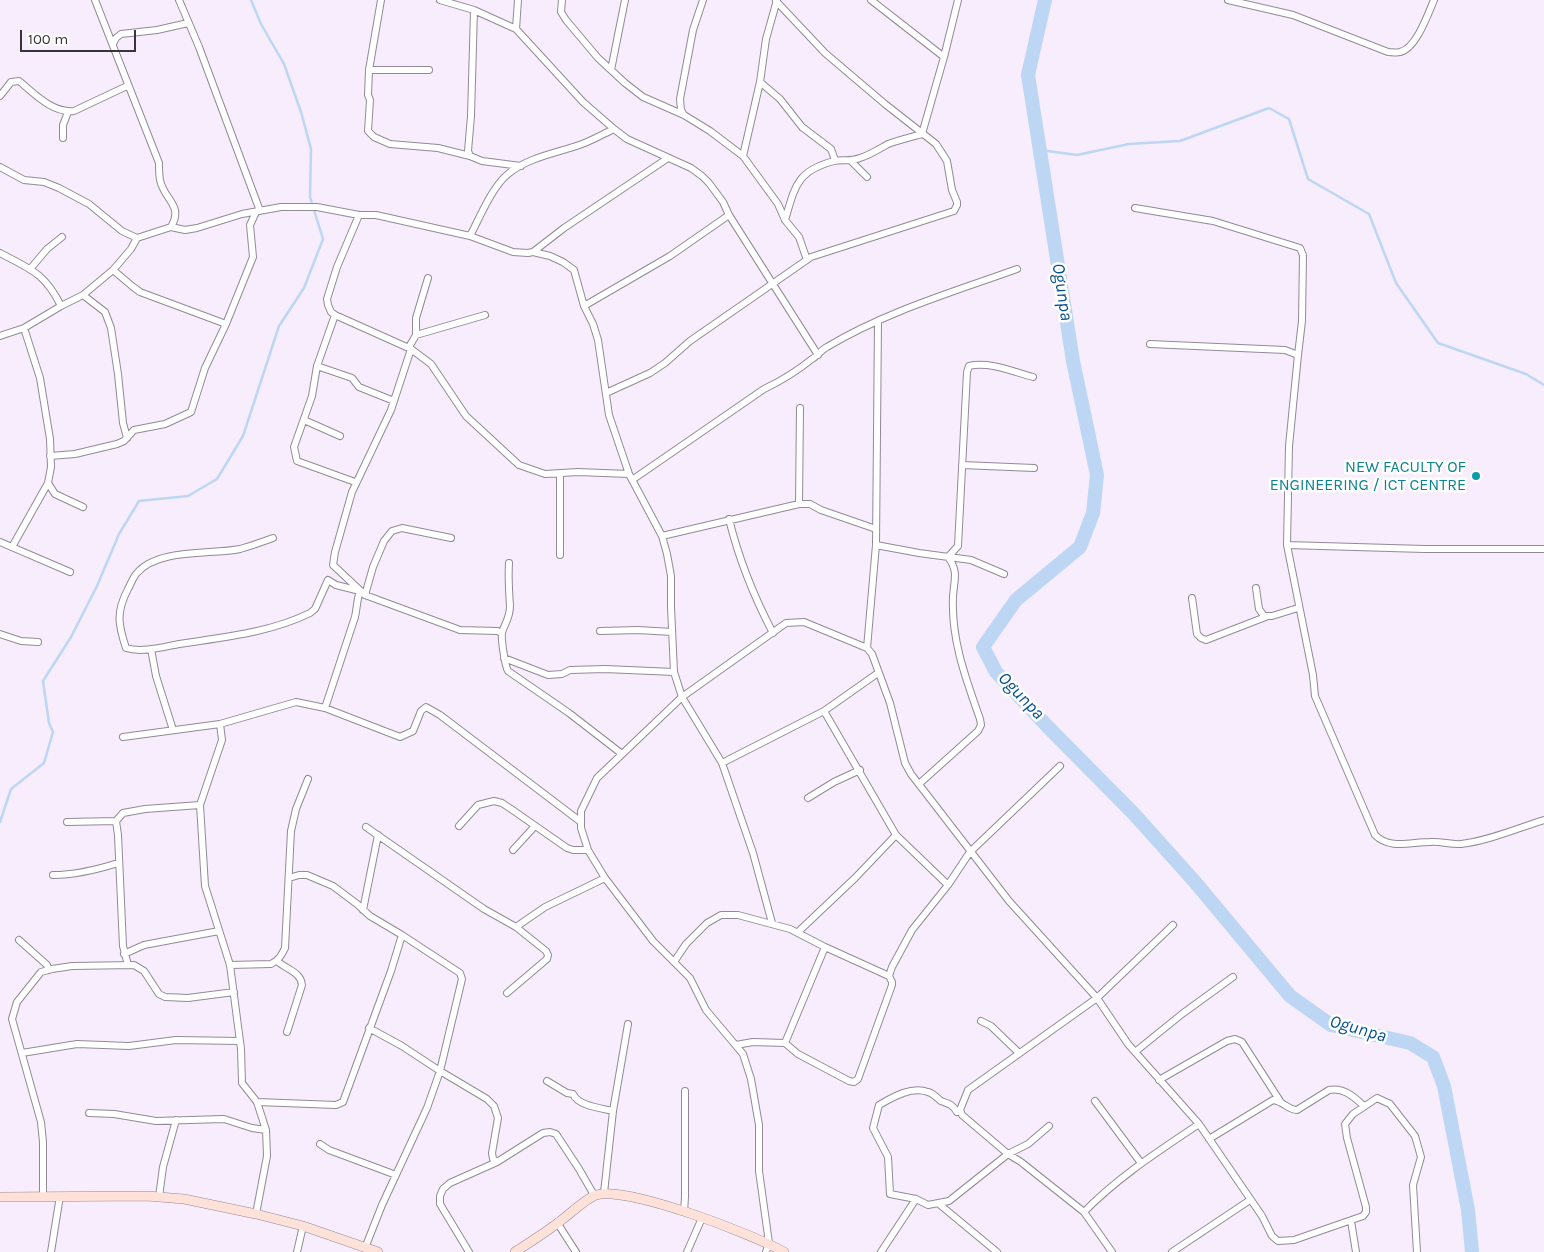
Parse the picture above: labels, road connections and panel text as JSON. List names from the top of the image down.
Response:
{
  "water": ["Ogunpa"],
  "places": ["NEW FACULTY OF ENGINEERING / ICT CENTRE"],
  "scale_bar": "100 m"
}
